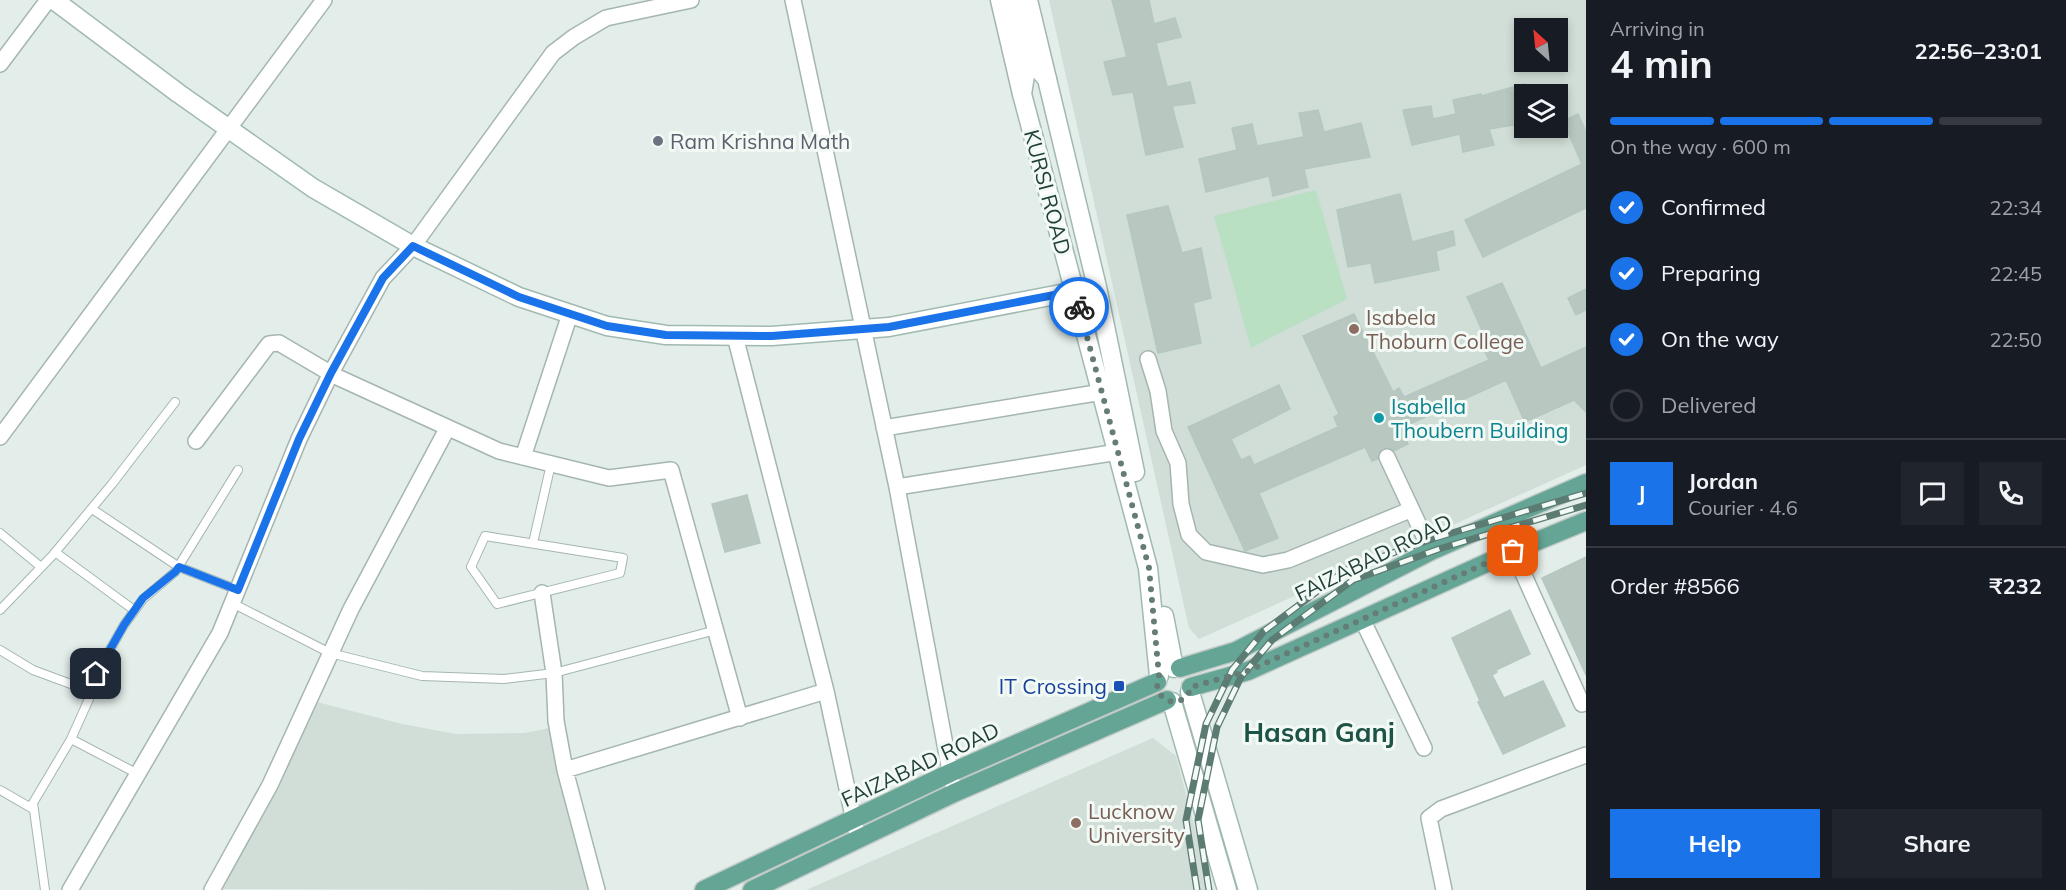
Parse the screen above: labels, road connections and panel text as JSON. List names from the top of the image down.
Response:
{
  "streets": {
    "main road": ["KURSI ROAD", "FAIZABAD ROAD"]
  },
  "crossings": [
    ["KURSI ROAD", "FAIZABAD ROAD"]
  ],
  "districts": ["Hasan Ganj"],
  "places": {
    "other": [
      "Ram Krishna Math",
      "Isabela Thoburn College",
      "Isabella Thoubern Building",
      "Lucknow University"
    ],
    "transit": ["IT Crossing"]
  },
  "north": "top left",
  "page": {
    "heading": ["4 min", "Arriving in", "22:56–23:01"],
    "panel": [
      "Jordan",
      "Courier · 4.6",
      "Order #8566",
      "₹232"
    ],
    "bar": "On the way · 600 m",
    "list": [
      ["Confirmed", "22:34"],
      ["Preparing", "22:45"],
      ["On the way", "22:50"],
      "Delivered"
    ],
    "round": "J",
    "buttons": ["Help", "Share"]
  }
}
